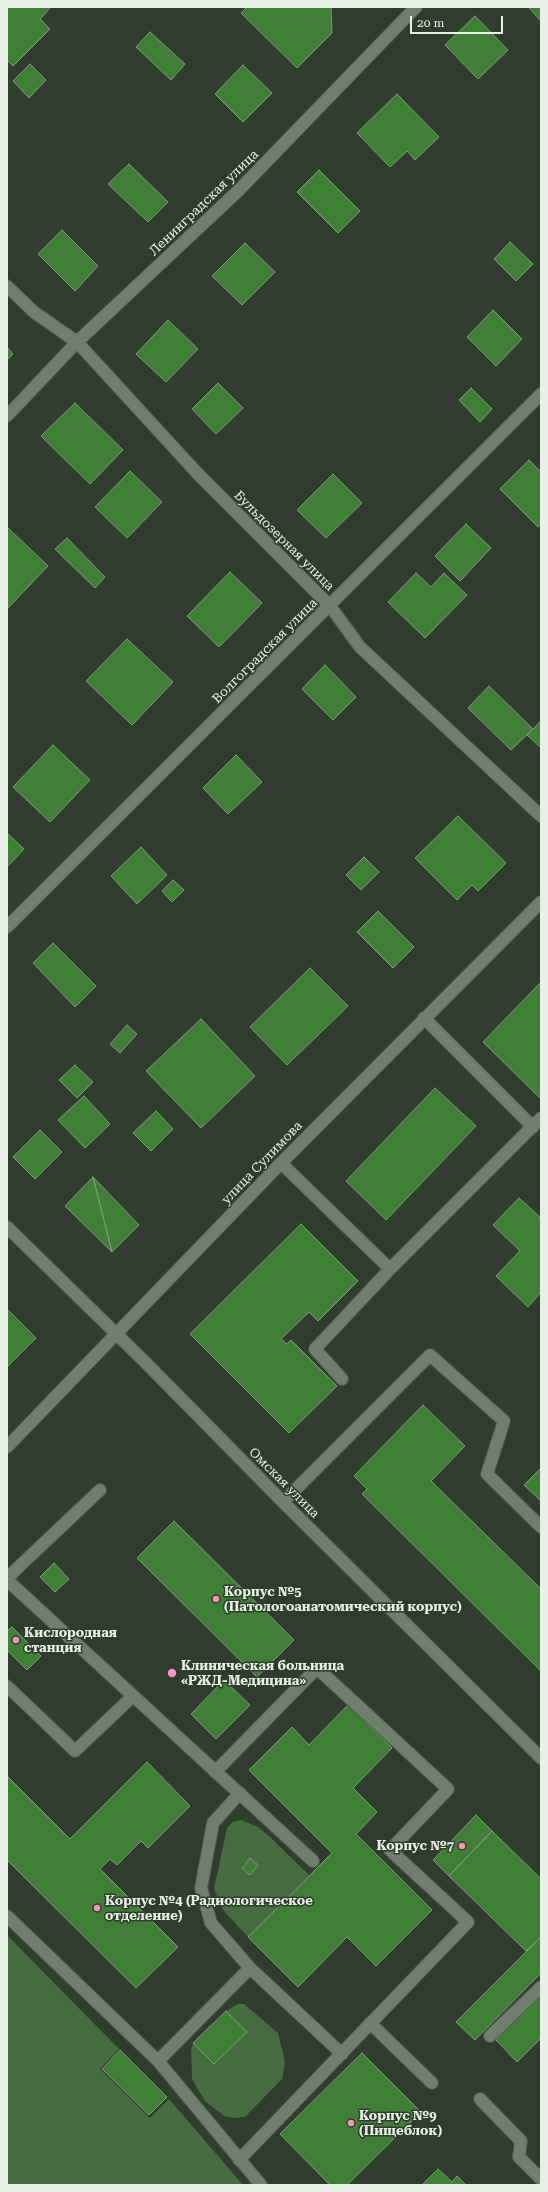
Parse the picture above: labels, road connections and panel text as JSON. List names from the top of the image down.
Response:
{
  "streets": {
    "street": [
      "Ленинградская улица",
      "Бульдозерная улица",
      "Волгоградская улица",
      "улица Сулимова",
      "Омская улица"
    ]
  },
  "crossings": [
    ["Ленинградская улица", "Бульдозерная улица"],
    ["Бульдозерная улица", "Волгоградская улица"],
    ["улица Сулимова", "Омская улица"]
  ],
  "places": [
    "Корпус №5 (Патологоанатомический корпус)",
    "Кислородная станция",
    "Клиническая больница «РЖД-Медицина»",
    "Корпус №7",
    "Корпус №4 (Радиологическое отделение)",
    "Корпус №9 (Пищеблок)"
  ],
  "scale_bar": "20 m"
}
